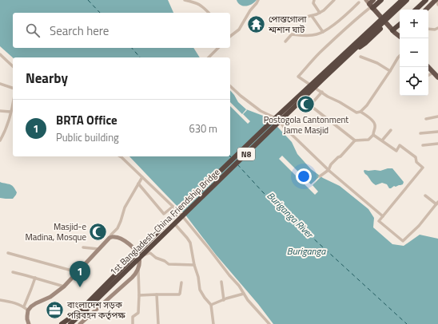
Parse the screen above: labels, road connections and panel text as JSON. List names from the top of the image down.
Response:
{
  "streets": {
    "highway": ["N8", "1st Bangladesh-China Friendship Bridge"]
  },
  "crossings": [
    ["N8", "1st Bangladesh-China Friendship Bridge"]
  ],
  "water": ["Buriganga River", "Buriganga"],
  "places": {
    "temple": ["পোস্তগোলা শ্মশান ঘাট"],
    "mosque": ["Postogola Cantonment Jame Masjid", "Masjid-e Madina, Mosque"],
    "office": ["বাংলাদেশ সড়ক পরিবহন কর্তৃপক্ষ"]
  },
  "page": {
    "map_buttons": ["+", "−"],
    "search": "Search here",
    "heading": "Nearby",
    "list": [
      {
        "mark": "1",
        "name": "BRTA Office",
        "note": "Public building",
        "value": "630 m"
      }
    ],
    "pins": "1"
  }
}
